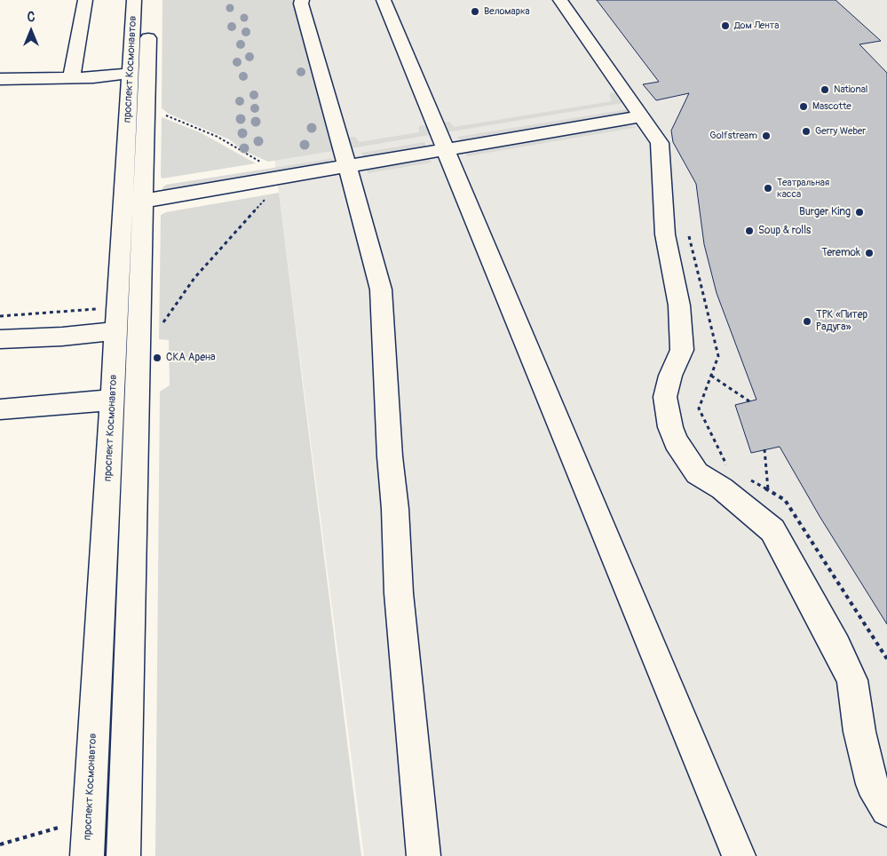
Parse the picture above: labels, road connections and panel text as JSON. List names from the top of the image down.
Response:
{
  "streets": {
    "street": ["проспект Космонавтов"]
  },
  "places": [
    "Веломарка",
    "Дом Лента",
    "National",
    "Mascotte",
    "Gerry Weber",
    "Golfstream",
    "Театральная касса",
    "Burger King",
    "Soup & rolls",
    "Teremok",
    "ТРК «Питер Радуга»",
    "СКА Арена"
  ],
  "north": "top"
}
